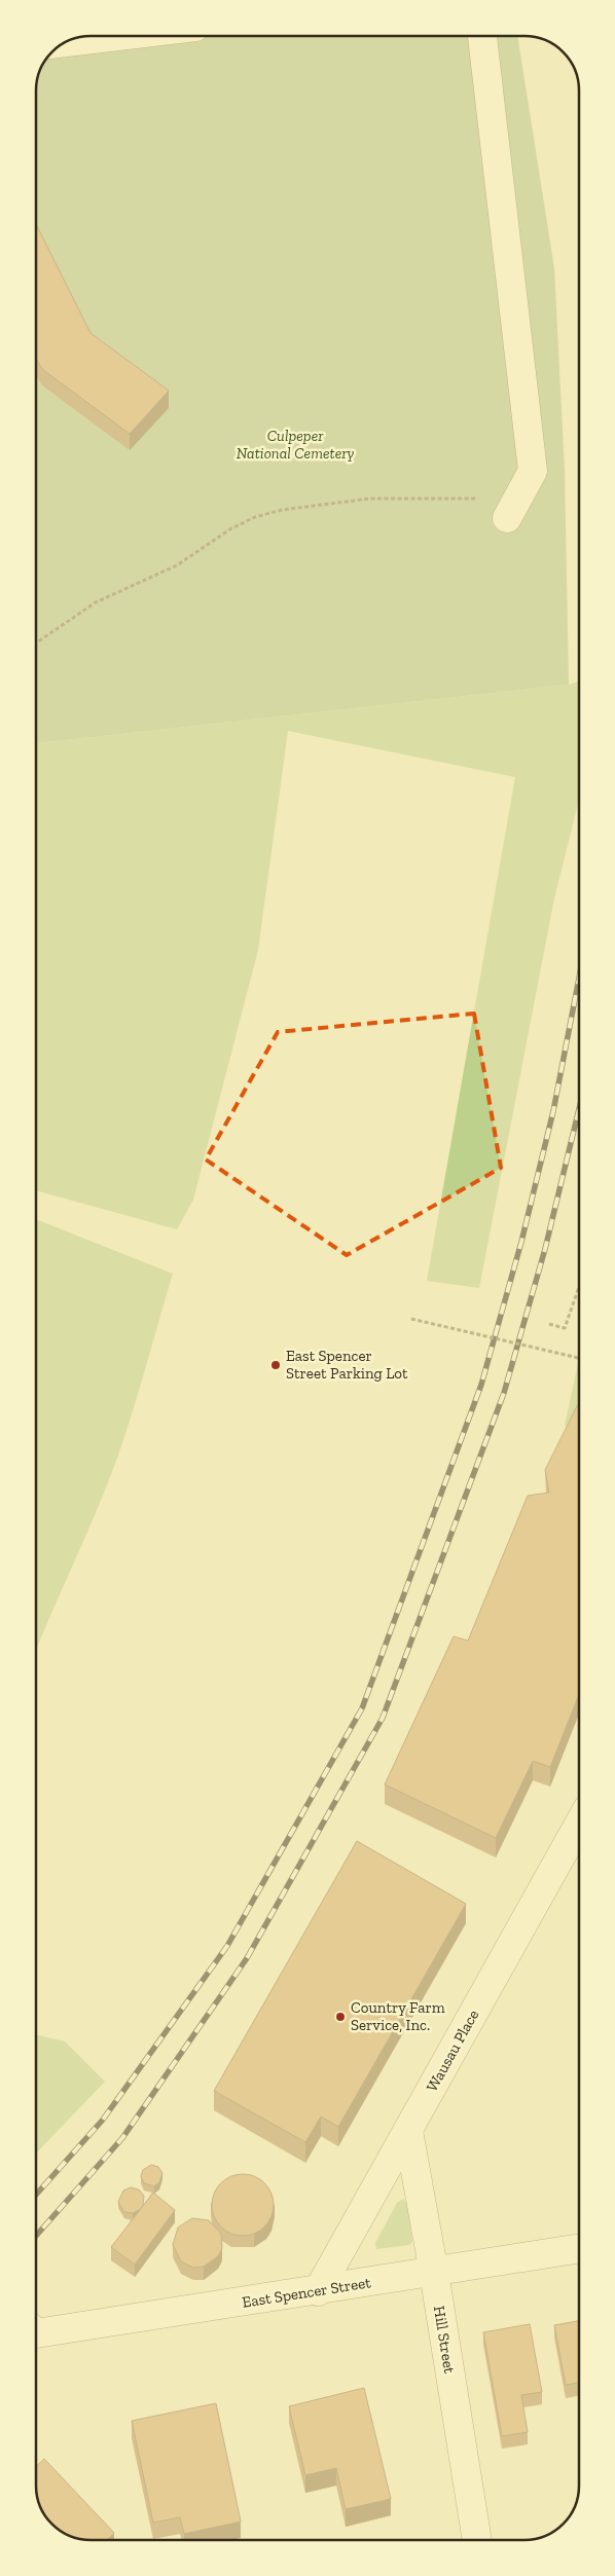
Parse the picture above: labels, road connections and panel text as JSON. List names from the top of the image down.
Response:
{
  "streets": {
    "street": ["Wausau Place", "East Spencer Street", "Hill Street"]
  },
  "crossings": [
    ["Wausau Place", "East Spencer Street"],
    ["Wausau Place", "Hill Street"],
    ["East Spencer Street", "Hill Street"]
  ],
  "parks": ["Culpeper National Cemetery"],
  "places": ["East Spencer Street Parking Lot", "Country Farm Service, Inc."]
}
